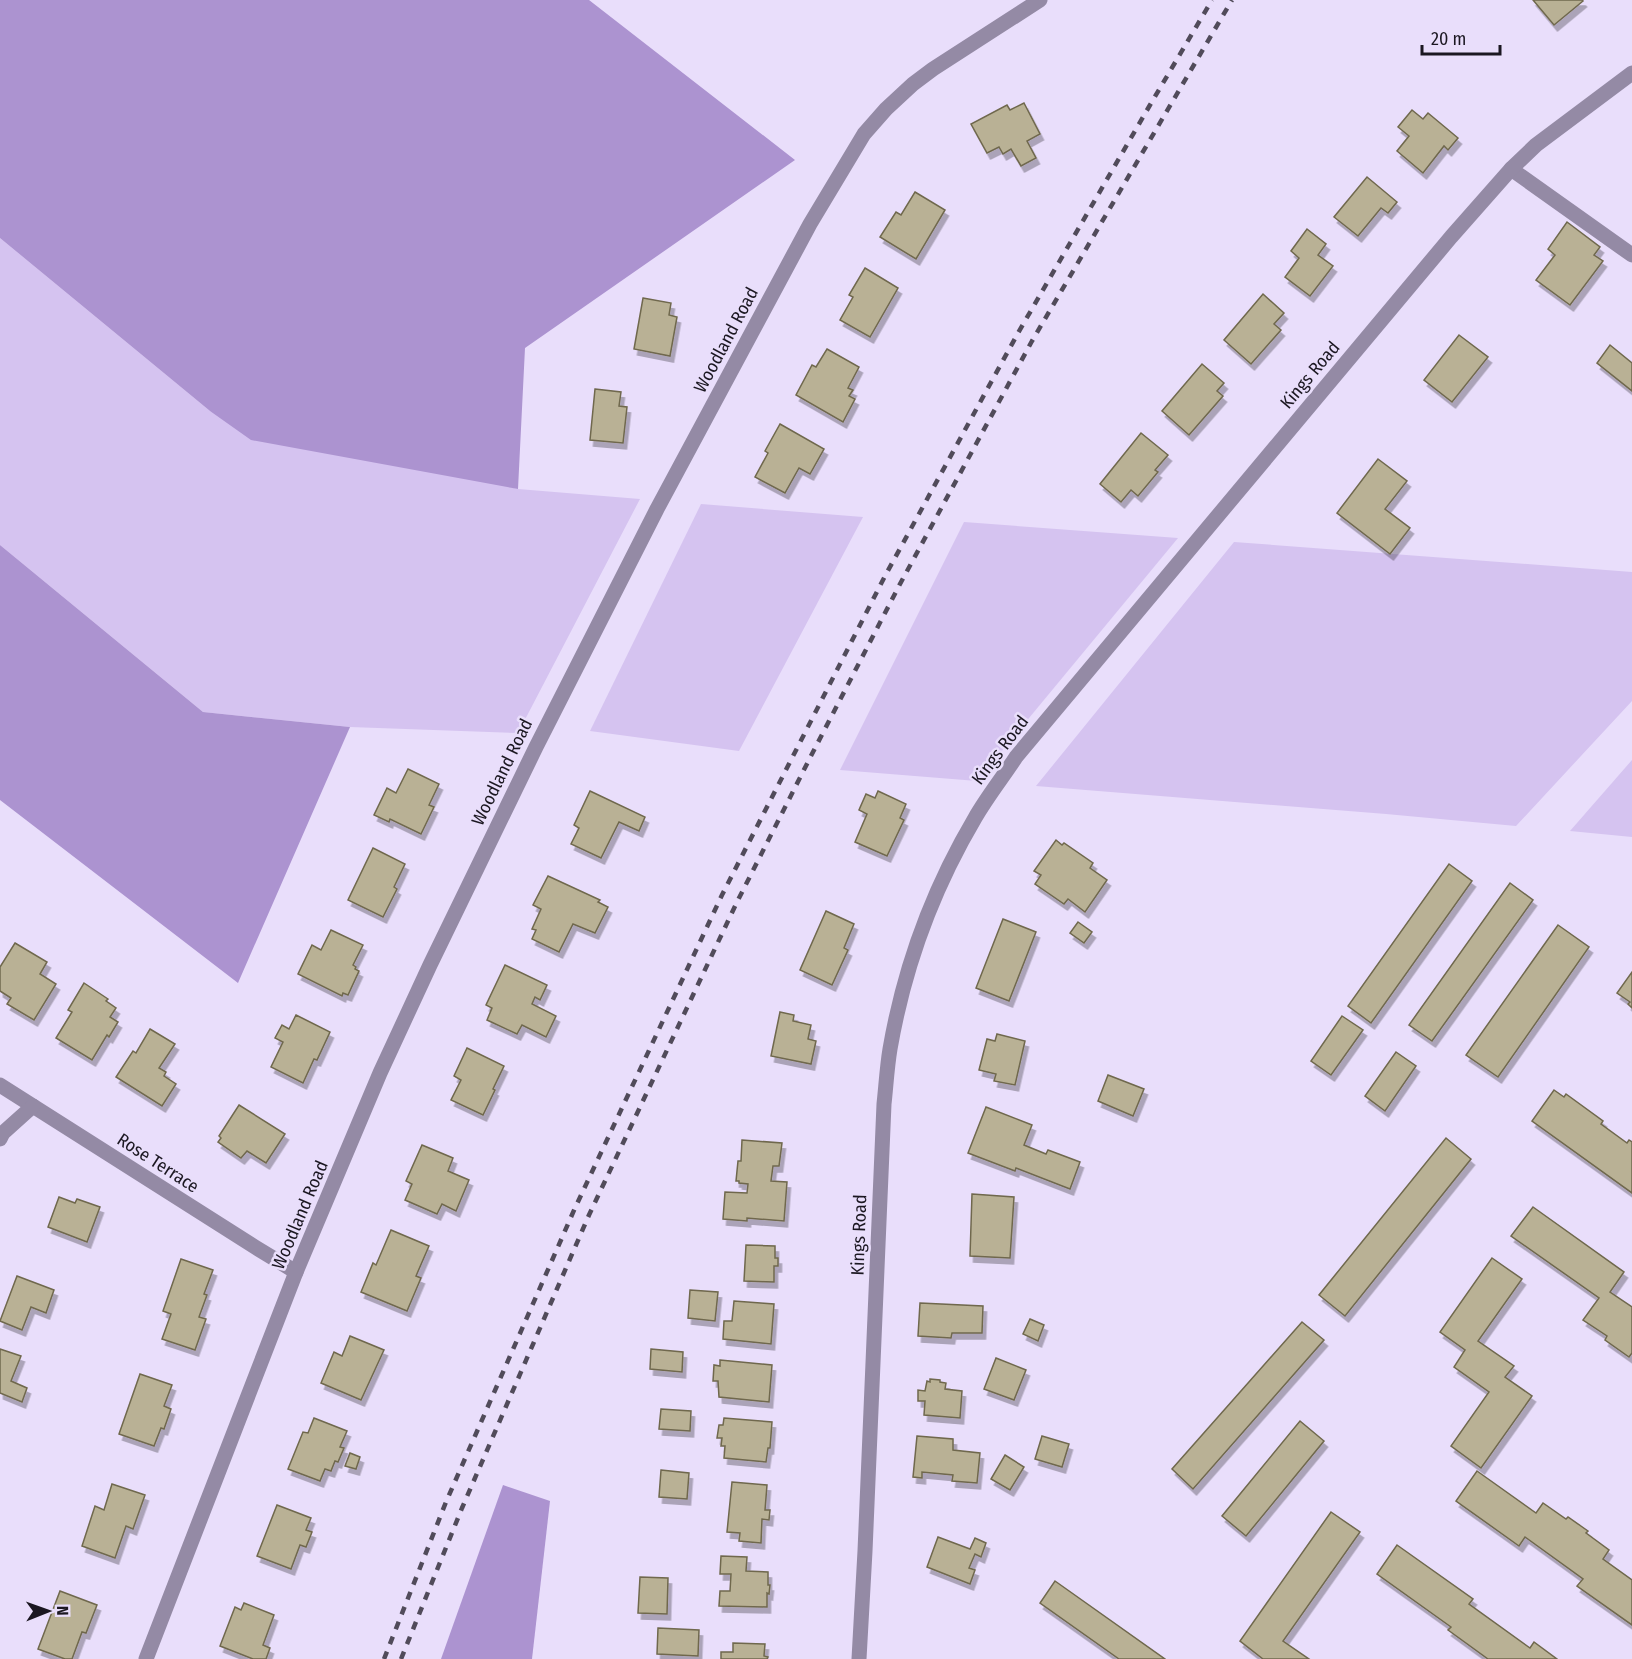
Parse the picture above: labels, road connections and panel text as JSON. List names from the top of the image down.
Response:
{
  "streets": {
    "street": ["Woodland Road", "Kings Road", "Rose Terrace"]
  },
  "crossings": [
    ["Woodland Road", "Rose Terrace"]
  ],
  "scale_bar": "20 m",
  "north": "right"
}
